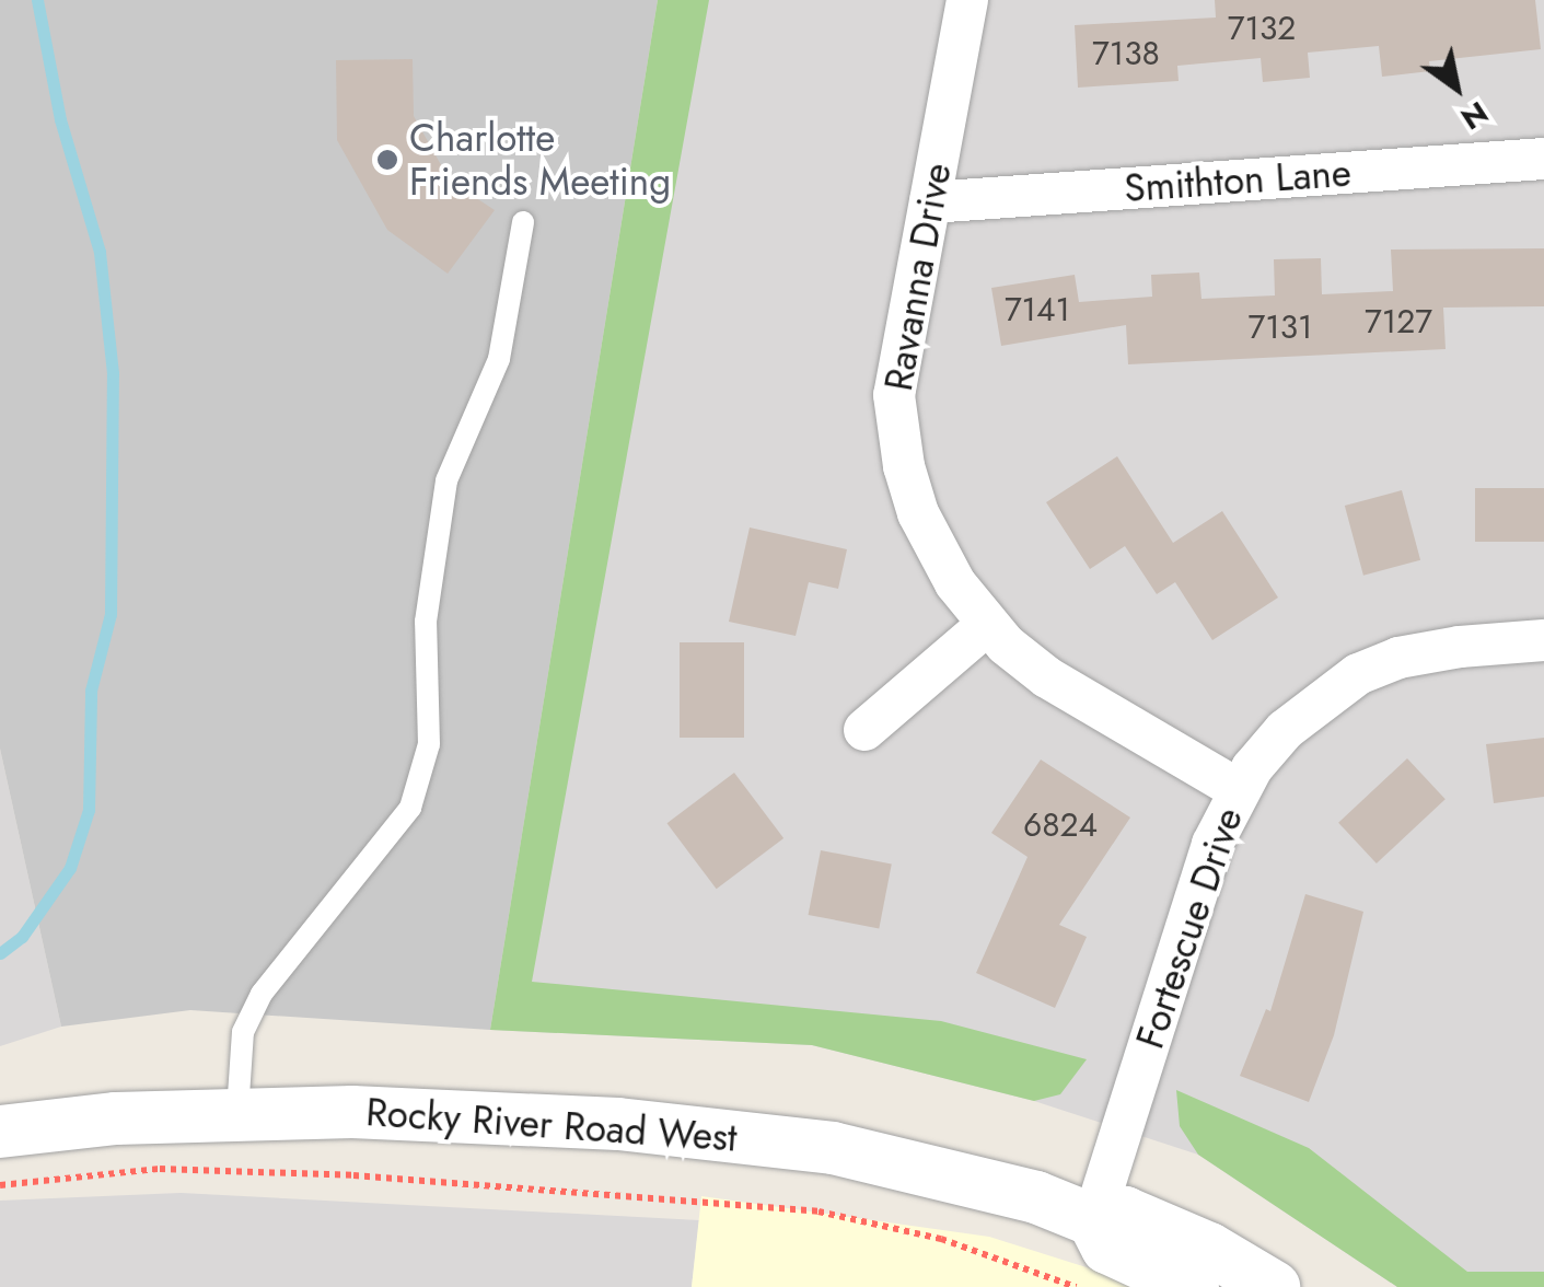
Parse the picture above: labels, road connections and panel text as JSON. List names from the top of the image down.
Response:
{
  "streets": {
    "street": [
      "Smithton Lane",
      "Ravanna Drive",
      "Fortescue Drive",
      "Rocky River Road West"
    ]
  },
  "crossings": [
    ["Smithton Lane", "Ravanna Drive"],
    ["Ravanna Drive", "Fortescue Drive"],
    ["Fortescue Drive", "Rocky River Road West"]
  ],
  "places": ["Charlotte Friends Meeting"],
  "house_numbers": [
    "7132",
    "7138",
    "7141",
    "7127",
    "7131",
    "6824"
  ],
  "north": "bottom right"
}
